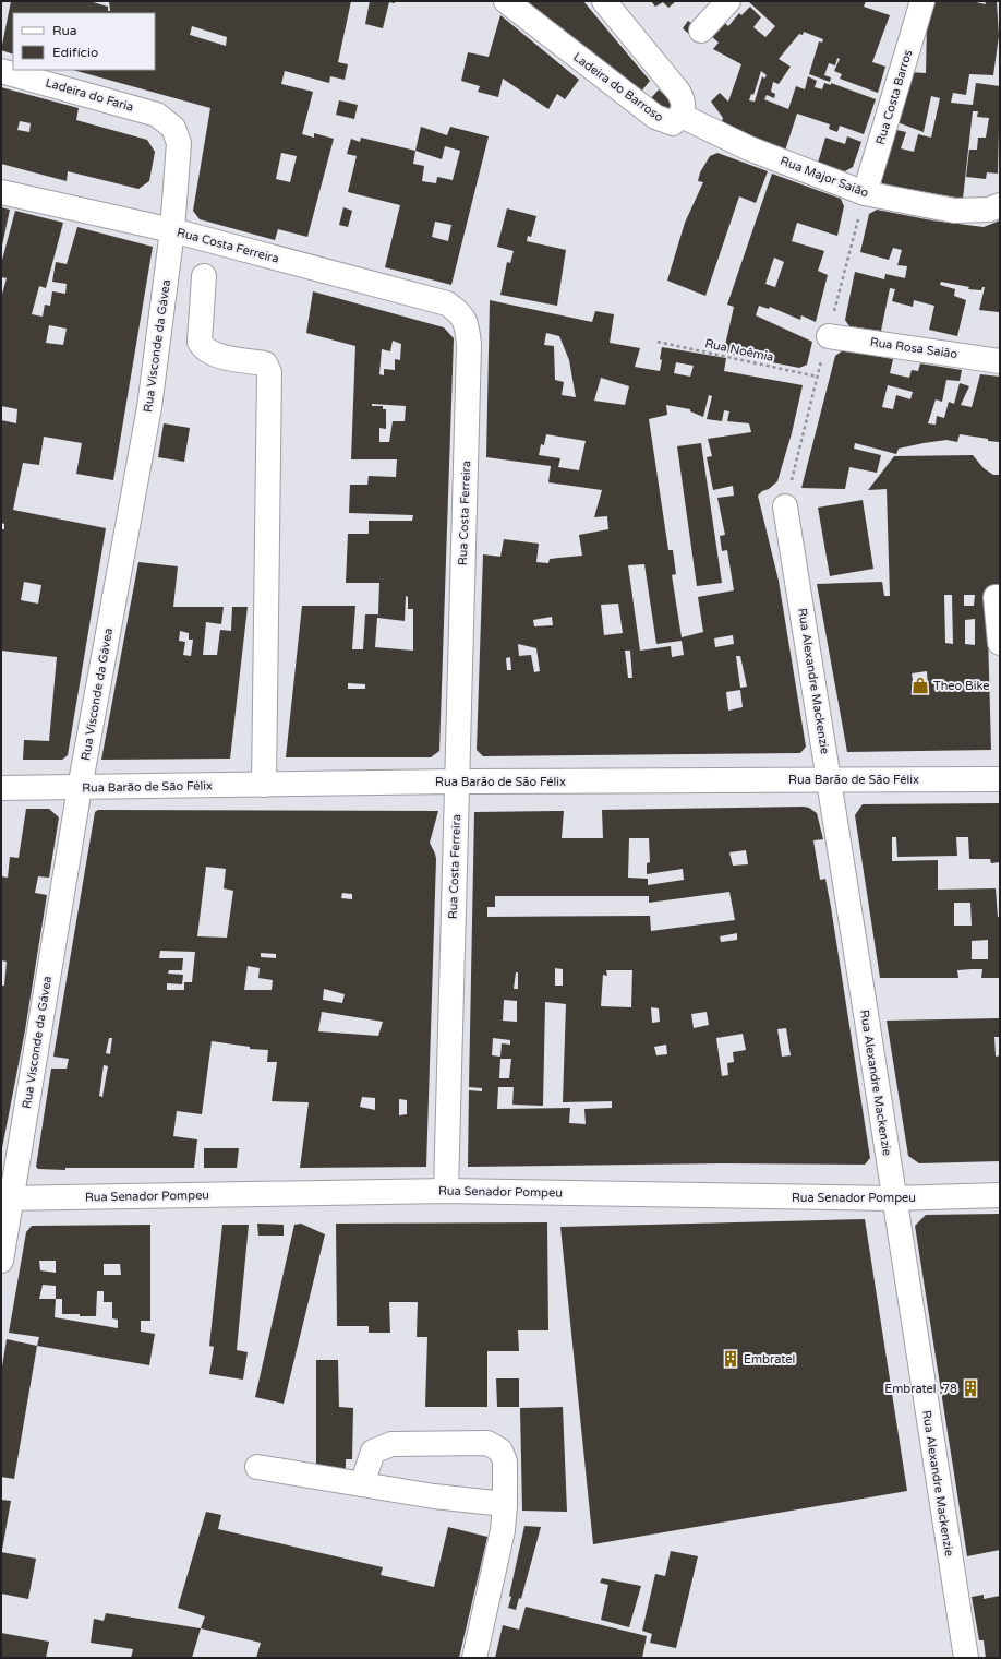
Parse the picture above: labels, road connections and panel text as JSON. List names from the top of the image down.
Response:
{
  "streets": {
    "street": [
      "Ladeira do Barroso",
      "Ladeira do Faria",
      "Rua Costa Barros",
      "Rua Major Saião",
      "Rua Costa Ferreira",
      "Rua Visconde da Gávea",
      "Rua Rosa Saião",
      "Rua Alexandre Mackenzie",
      "Rua Barão de São Félix",
      "Rua Senador Pompeu"
    ],
    "path": ["Rua Noêmia"]
  },
  "crossings": [
    ["Ladeira do Barroso", "Rua Major Saião"],
    ["Ladeira do Faria", "Rua Visconde da Gávea"],
    ["Rua Costa Barros", "Rua Major Saião"],
    ["Rua Costa Ferreira", "Rua Visconde da Gávea"],
    ["Rua Costa Ferreira", "Rua Barão de São Félix"],
    ["Rua Costa Ferreira", "Rua Senador Pompeu"],
    ["Rua Visconde da Gávea", "Rua Barão de São Félix"],
    ["Rua Visconde da Gávea", "Rua Senador Pompeu"],
    ["Rua Alexandre Mackenzie", "Rua Barão de São Félix"],
    ["Rua Alexandre Mackenzie", "Rua Senador Pompeu"]
  ],
  "places": {
    "shop": ["Theo Bike"],
    "building": ["Embratel", "Embratel ,78"]
  },
  "legend": ["Rua", "Edifício"]
}
